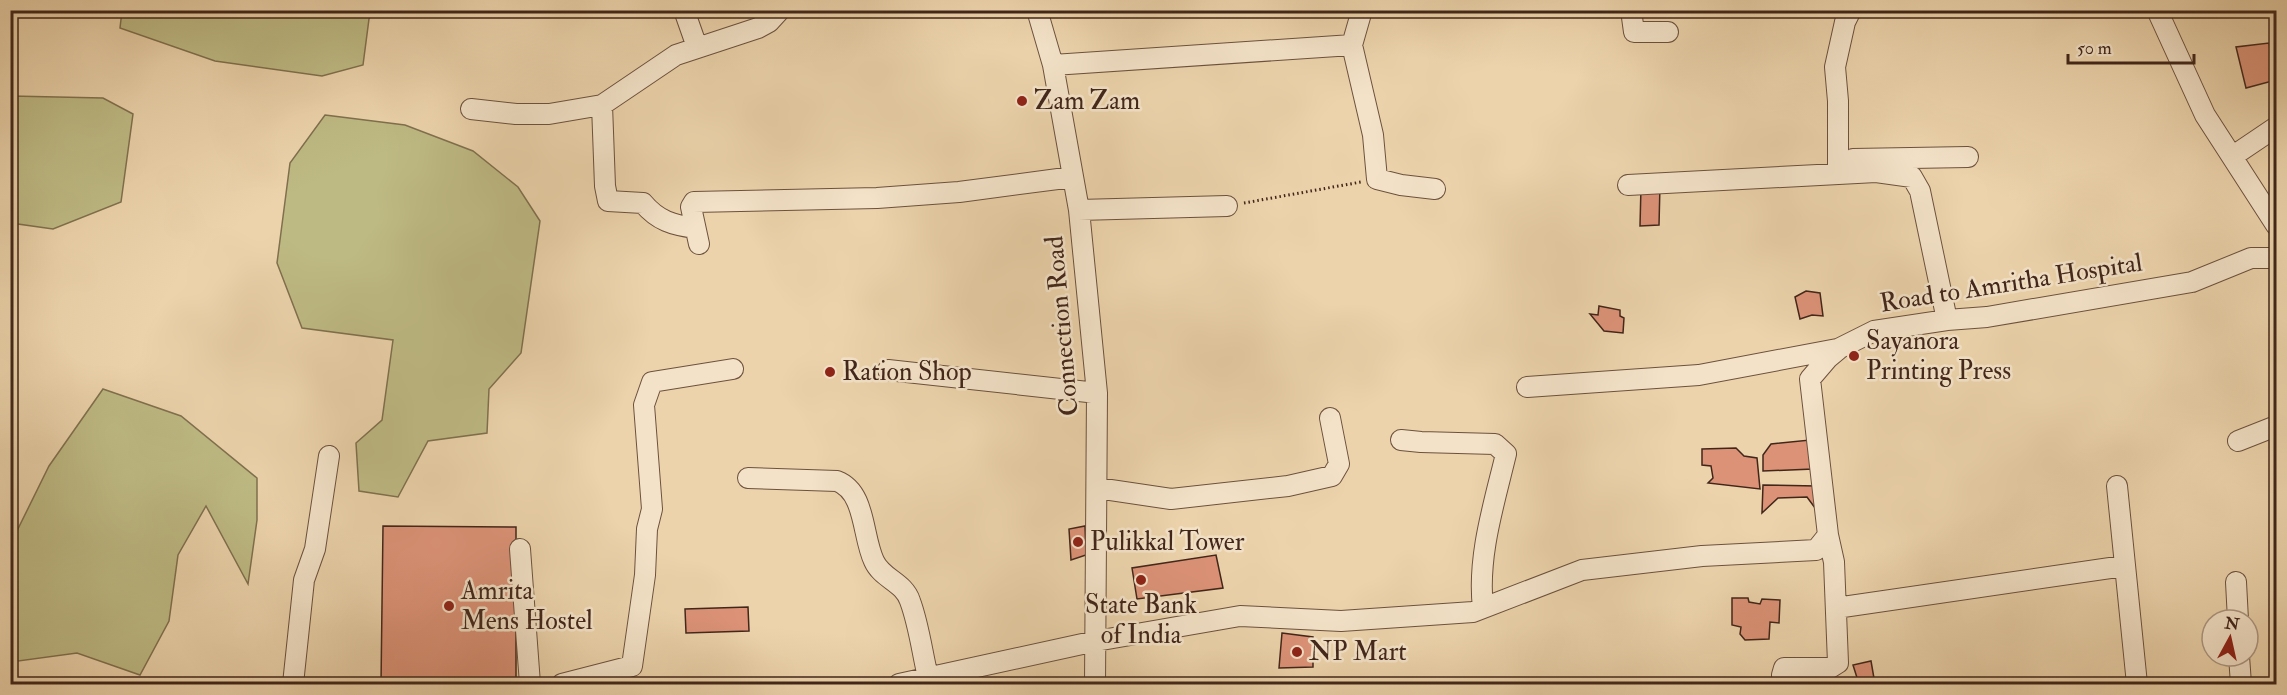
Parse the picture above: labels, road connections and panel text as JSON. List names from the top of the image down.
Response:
{
  "streets": {
    "street": ["Road to Amritha Hospital", "Connection Road"]
  },
  "places": [
    "Zam Zam",
    "Sayanora Printing Press",
    "Ration Shop",
    "Pulikkal Tower",
    "State Bank of India",
    "Amrita Mens Hostel",
    "NP Mart"
  ],
  "scale_bar": "50 m",
  "north": "top"
}
